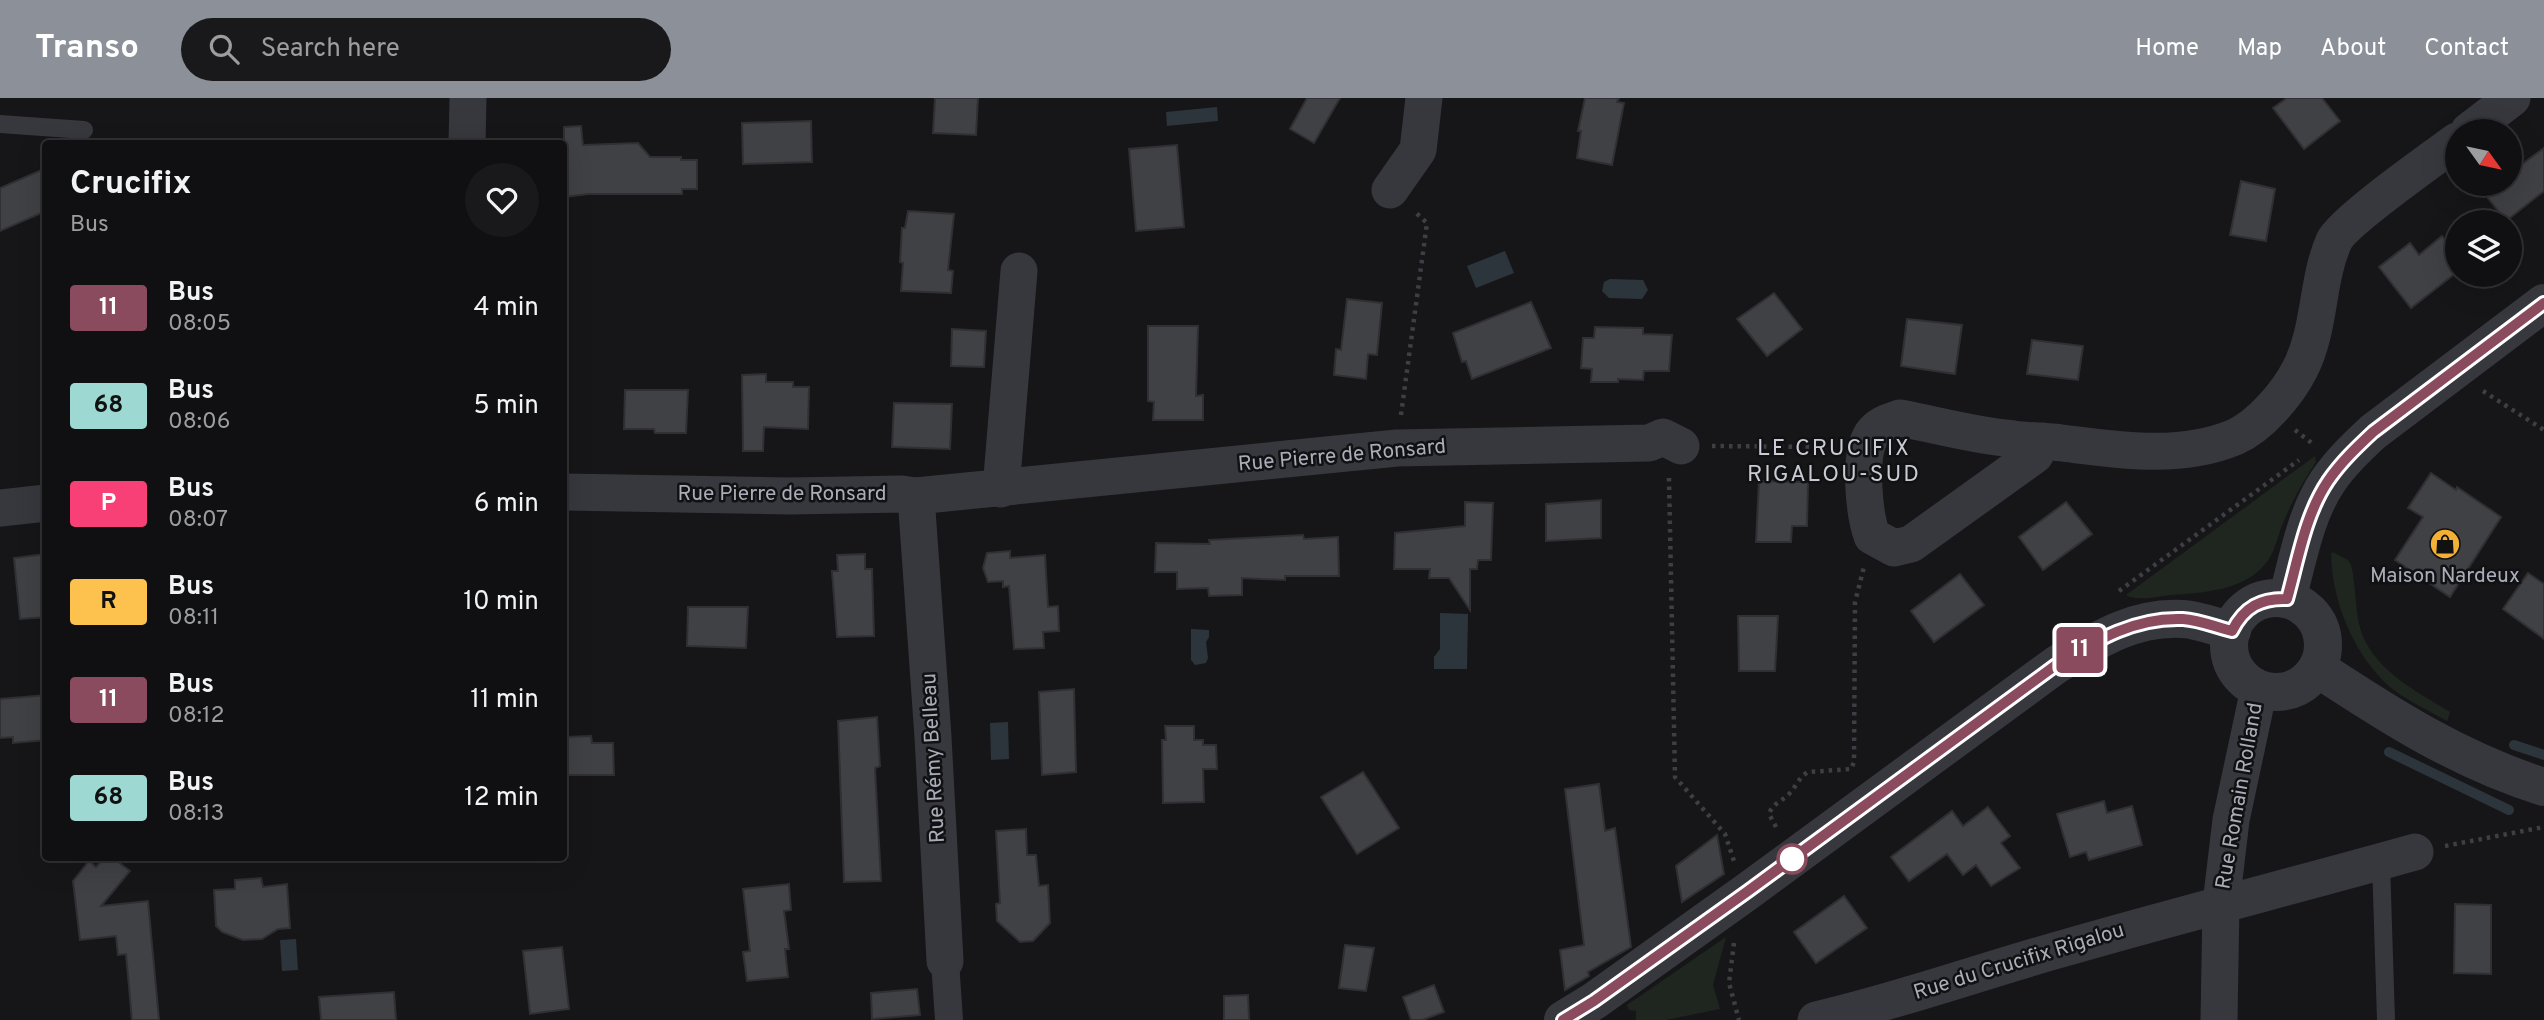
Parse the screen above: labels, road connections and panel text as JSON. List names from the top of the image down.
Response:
{
  "streets": {
    "street": [
      "Rue Pierre de Ronsard",
      "Rue Rémy Belleau",
      "Rue Romain Rolland",
      "Rue du Crucifix Rigalou"
    ]
  },
  "crossings": [
    ["Rue Pierre de Ronsard", "Rue Rémy Belleau"],
    ["Rue Romain Rolland", "Rue du Crucifix Rigalou"]
  ],
  "districts": ["LE CRUCIFIX RIGALOU-SUD"],
  "places": {
    "shop": ["Maison Nardeux"]
  },
  "lines": ["bus line 11"],
  "north": "bottom right",
  "page": {
    "header": "Transo",
    "search": "Search here",
    "nav": [
      "Home",
      "Map",
      "About",
      "Contact"
    ],
    "on_map": "11",
    "heading": ["Crucifix", "Bus"],
    "list": [
      {
        "mark": "11",
        "name": "Bus",
        "note": "08:05",
        "value": "4 min"
      },
      {
        "mark": "68",
        "name": "Bus",
        "note": "08:06",
        "value": "5 min"
      },
      {
        "mark": "P",
        "name": "Bus",
        "note": "08:07",
        "value": "6 min"
      },
      {
        "mark": "R",
        "name": "Bus",
        "note": "08:11",
        "value": "10 min"
      },
      {
        "mark": "11",
        "name": "Bus",
        "note": "08:12",
        "value": "11 min"
      },
      {
        "mark": "68",
        "name": "Bus",
        "note": "08:13",
        "value": "12 min"
      }
    ]
  }
}
